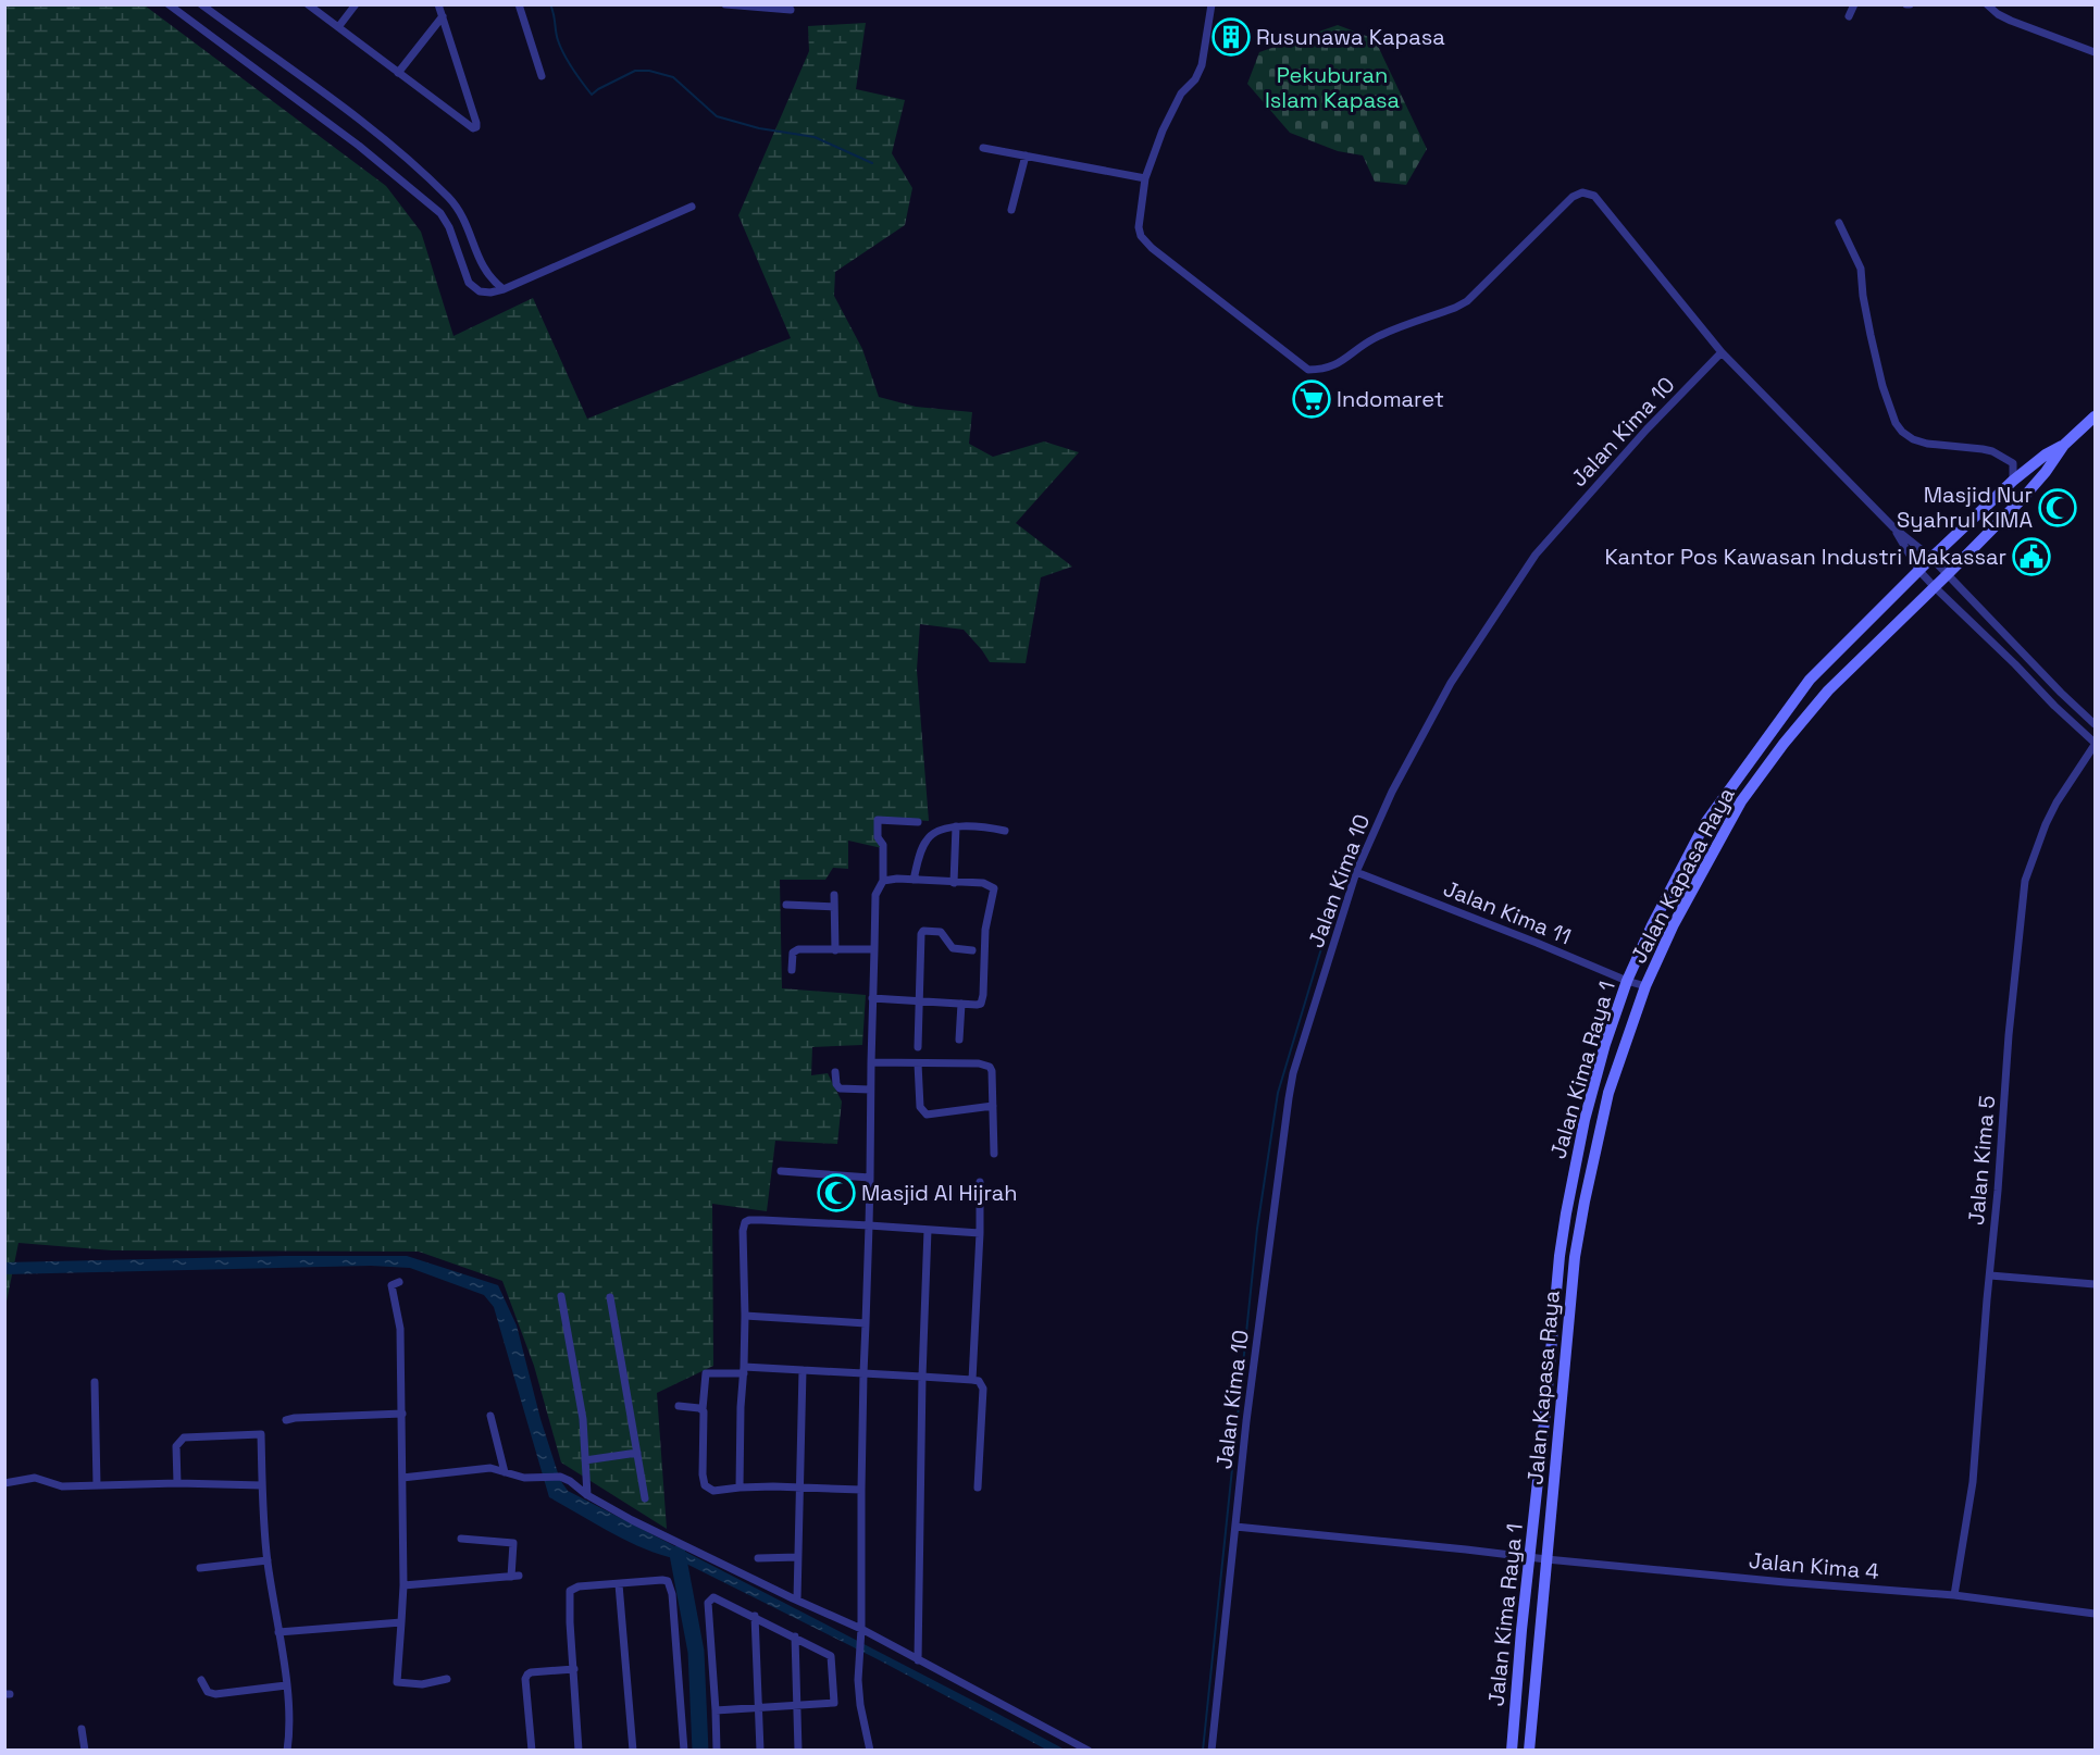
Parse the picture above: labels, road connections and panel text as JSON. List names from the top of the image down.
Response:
{
  "streets": {
    "main road": ["Jalan Kapasa Raya", "Jalan Kima Raya 1"],
    "street": [
      "Jalan Kima 10",
      "Jalan Kima 11",
      "Jalan Kima 5",
      "Jalan Kima 4"
    ]
  },
  "crossings": [
    ["Jalan Kima 10", "Jalan Kima 11"],
    ["Jalan Kapasa Raya", "Jalan Kima 11"],
    ["Jalan Kapasa Raya", "Jalan Kima Raya 1"],
    ["Jalan Kapasa Raya", "Jalan Kima 4"],
    ["Jalan Kima 11", "Jalan Kima Raya 1"],
    ["Jalan Kima Raya 1", "Jalan Kima 4"],
    ["Jalan Kima 5", "Jalan Kima 4"]
  ],
  "parks": ["Pekuburan Islam Kapasa"],
  "places": {
    "building": ["Rusunawa Kapasa"],
    "supermarket": ["Indomaret"],
    "mosque": ["Masjid Nur Syahrul KIMA", "Masjid Al Hijrah"],
    "public building": ["Kantor Pos Kawasan Industri Makassar"]
  }
}
